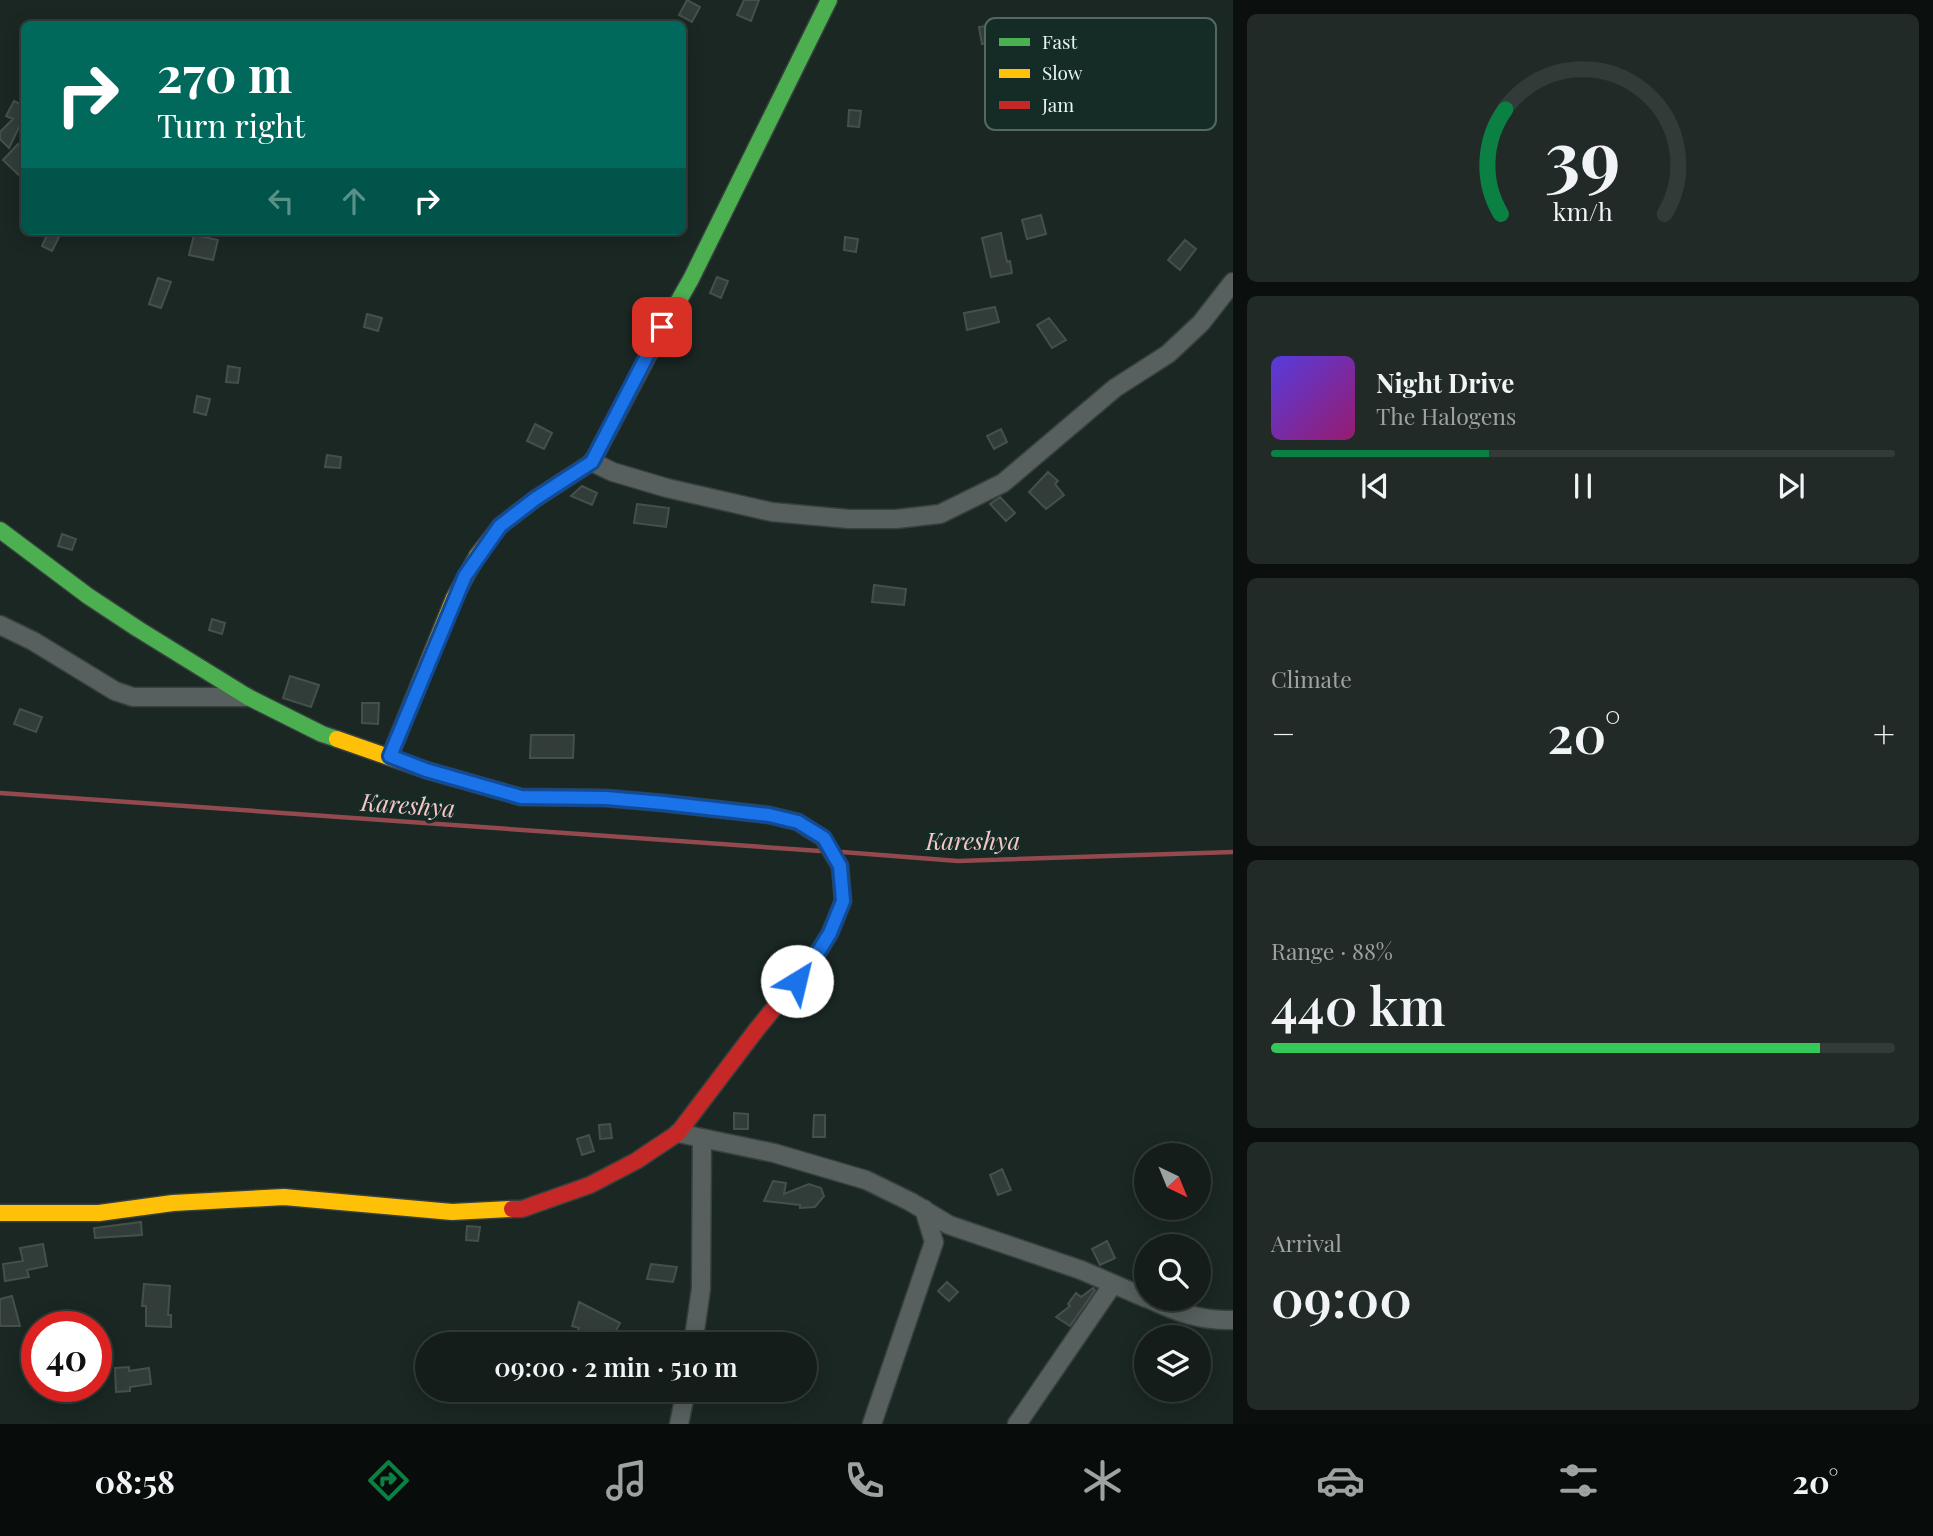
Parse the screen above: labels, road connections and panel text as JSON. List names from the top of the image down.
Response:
{
  "water": ["Kareshya"],
  "legend": ["Fast", "Slow", "Jam"],
  "north": "bottom right",
  "page": {
    "turn": ["270 m", "Turn right"],
    "song": ["Night Drive", "The Halogens"],
    "tile": [
      "Climate",
      ["Range · 88%", "440 km"],
      ["Arrival", "09:00"]
    ],
    "heat": ["−", "20°", "+"],
    "limit": "40",
    "trip": "09:00 · 2 min · 510 m",
    "tabs": ["08:58", "20°"],
    "gauge": ["39", "km/h"]
  }
}
